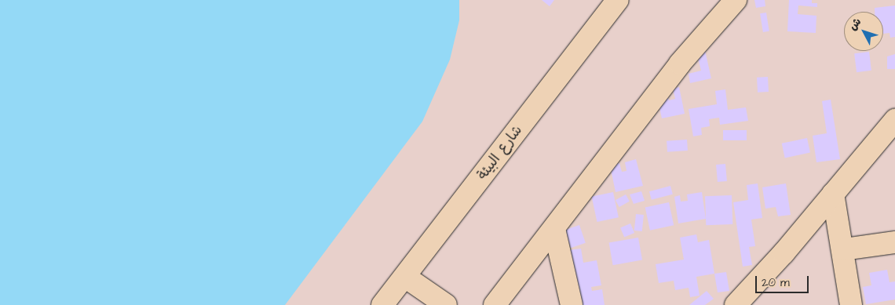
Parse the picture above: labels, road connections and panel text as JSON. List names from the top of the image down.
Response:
{
  "streets": {
    "street": ["شارع البيئة"]
  },
  "scale_bar": "20 m",
  "north": "top left"
}
